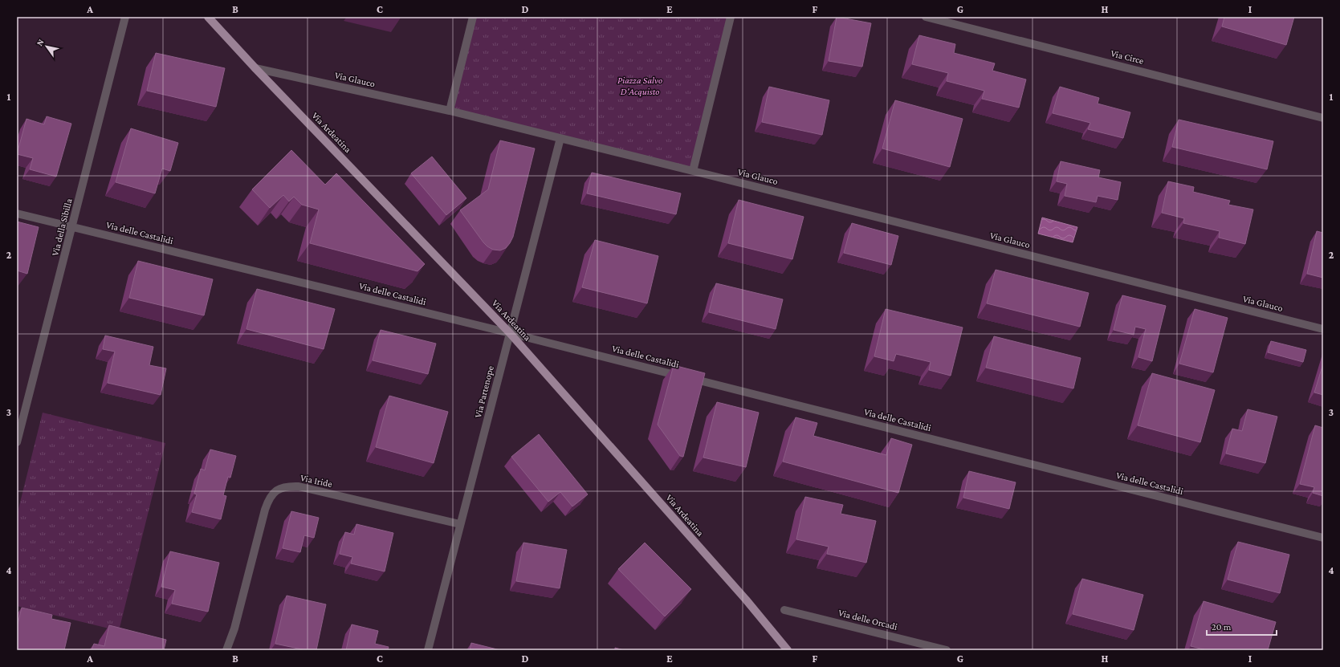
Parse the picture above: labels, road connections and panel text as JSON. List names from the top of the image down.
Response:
{
  "streets": {
    "main road": ["Via Ardeatina"],
    "street": [
      "Via Circe",
      "Via Glauco",
      "Via della Sibilla",
      "Via delle Castalidi",
      "Via Partenope",
      "Via Iride",
      "Via delle Orcadi"
    ]
  },
  "crossings": [
    ["Via Glauco", "Via Ardeatina"],
    ["Via Ardeatina", "Via delle Castalidi"],
    ["Via Ardeatina", "Via Partenope"],
    ["Via della Sibilla", "Via delle Castalidi"],
    ["Via delle Castalidi", "Via Partenope"],
    ["Via Partenope", "Via Iride"]
  ],
  "parks": ["Piazza Salvo D'Acquisto"],
  "scale_bar": "20 m",
  "north": "top left",
  "grid": {
    "columns": [
      "A",
      "B",
      "C",
      "D",
      "E",
      "F",
      "G",
      "H",
      "I"
    ],
    "rows": [
      "1",
      "2",
      "3",
      "4"
    ]
  }
}
